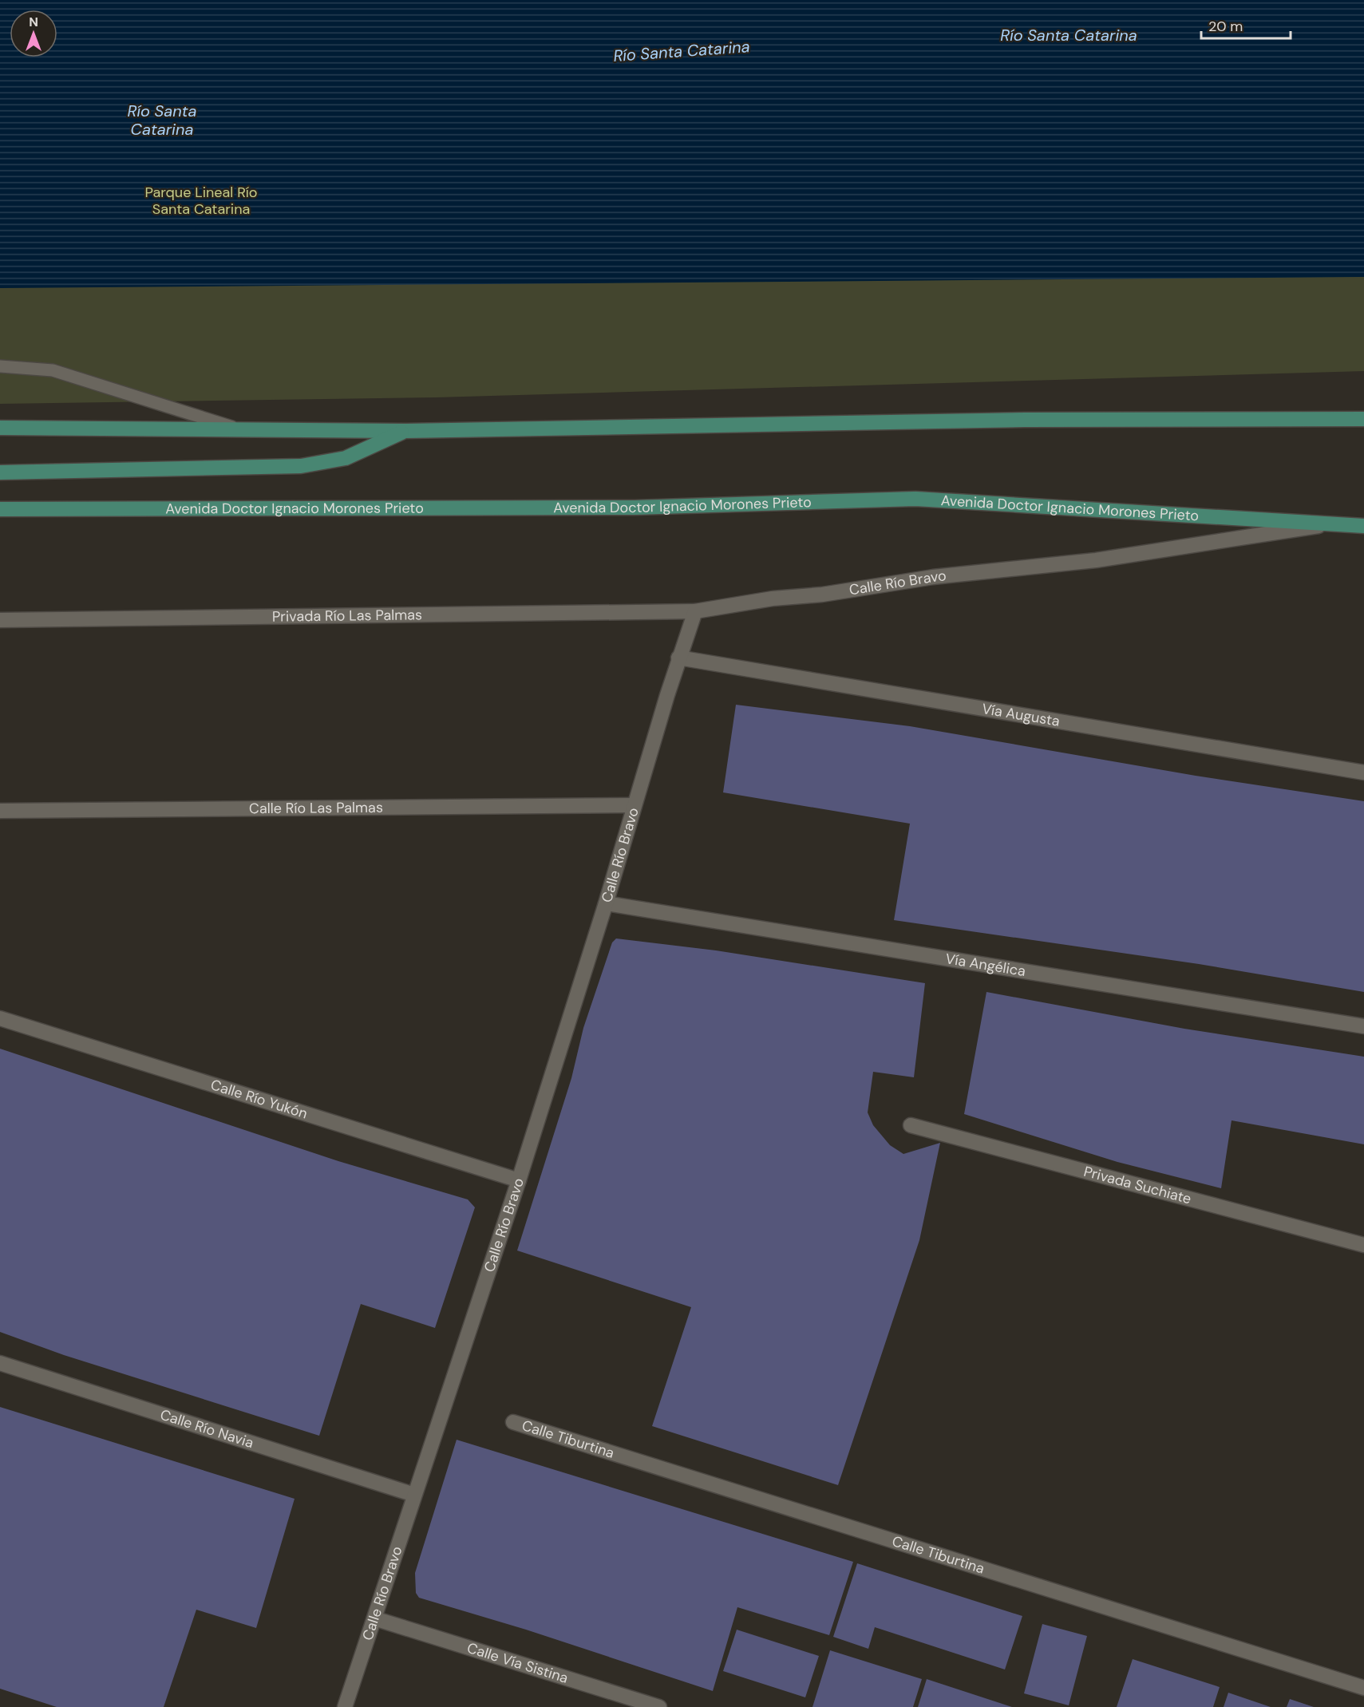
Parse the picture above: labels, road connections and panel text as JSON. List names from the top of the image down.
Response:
{
  "streets": {
    "main road": ["Avenida Doctor Ignacio Morones Prieto"],
    "street": [
      "Calle Río Bravo",
      "Privada Río Las Palmas",
      "Vía Augusta",
      "Calle Río Las Palmas",
      "Vía Angélica",
      "Calle Río Yukón",
      "Privada Suchiate",
      "Calle Río Navia",
      "Calle Tiburtina",
      "Calle Vía Sistina"
    ]
  },
  "crossings": [
    ["Avenida Doctor Ignacio Morones Prieto", "Calle Río Bravo"],
    ["Calle Río Bravo", "Privada Río Las Palmas"],
    ["Calle Río Bravo", "Vía Augusta"],
    ["Calle Río Bravo", "Calle Río Las Palmas"],
    ["Calle Río Bravo", "Vía Angélica"],
    ["Calle Río Bravo", "Calle Río Yukón"],
    ["Calle Río Bravo", "Calle Río Navia"],
    ["Calle Río Bravo", "Calle Vía Sistina"]
  ],
  "water": ["Río Santa Catarina"],
  "parks": ["Parque Lineal Río Santa Catarina"],
  "scale_bar": "20 m",
  "north": "top"
}
